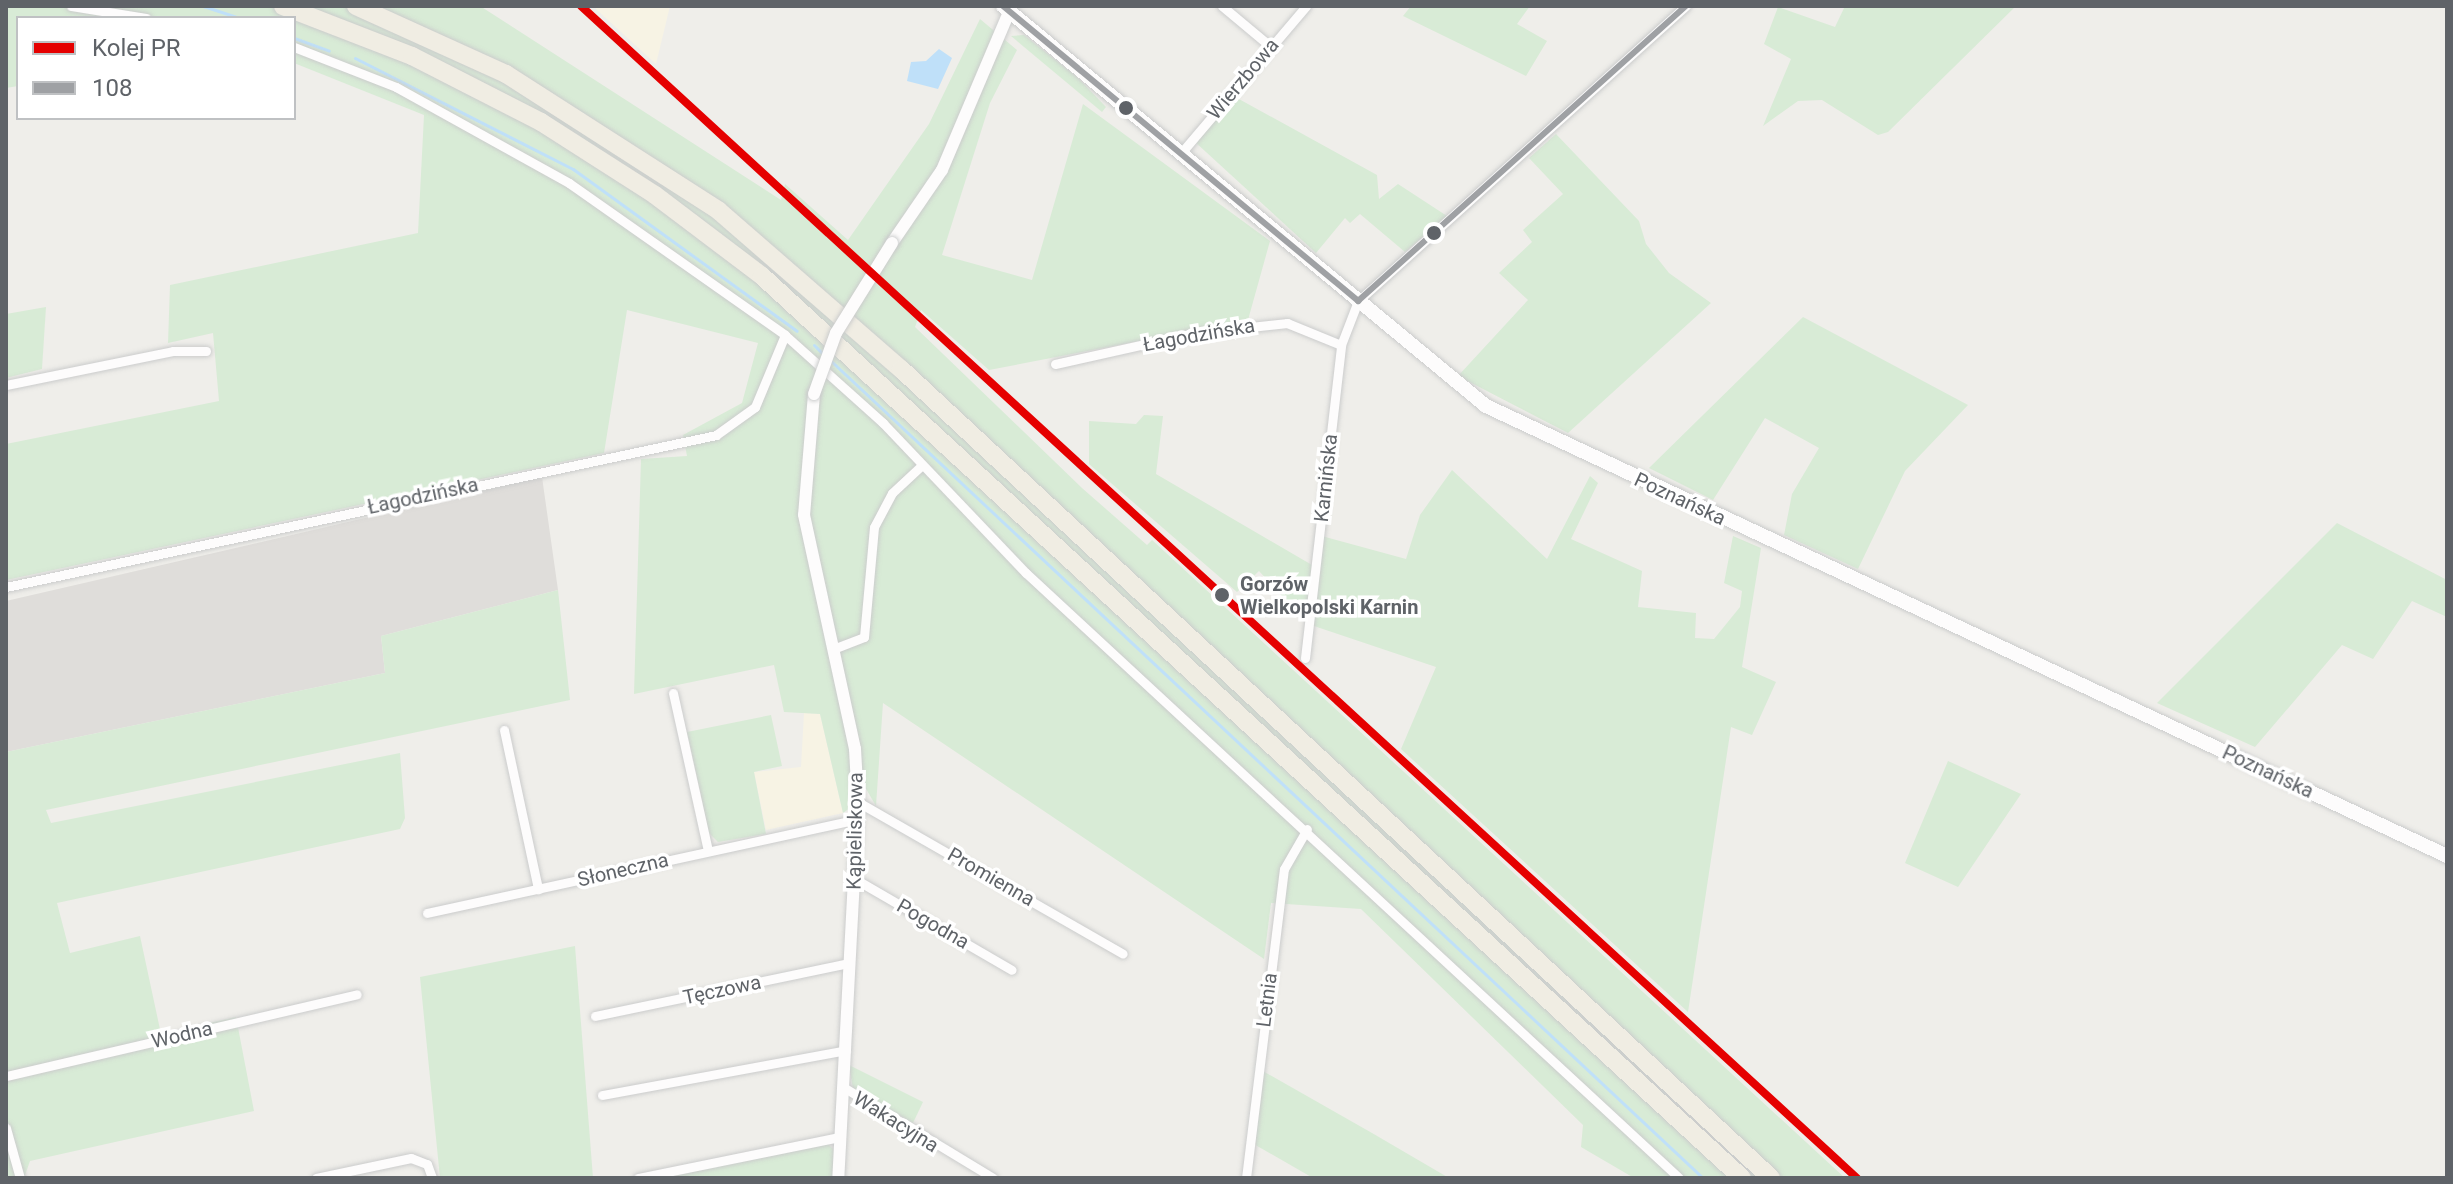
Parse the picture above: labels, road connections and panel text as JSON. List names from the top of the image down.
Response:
{
  "streets": {
    "main road": ["Poznańska"],
    "street": [
      "Wierzbowa",
      "Łagodzińska",
      "Karnińska",
      "Kąpieliskowa",
      "Słoneczna",
      "Promienna",
      "Pogodna",
      "Tęczowa",
      "Letnia",
      "Wodna",
      "Wakacyjna"
    ]
  },
  "crossings": [
    ["Wierzbowa", "Poznańska"],
    ["Łagodzińska", "Karnińska"],
    ["Karnińska", "Poznańska"],
    ["Poznańska", "Kąpieliskowa"],
    ["Kąpieliskowa", "Słoneczna"],
    ["Kąpieliskowa", "Promienna"],
    ["Kąpieliskowa", "Pogodna"],
    ["Kąpieliskowa", "Tęczowa"],
    ["Kąpieliskowa", "Wakacyjna"]
  ],
  "places": ["Gorzów Wielkopolski Karnin"],
  "lines": ["rail line PR", "transit line 108"],
  "legend": ["Kolej PR", "108"]
}
